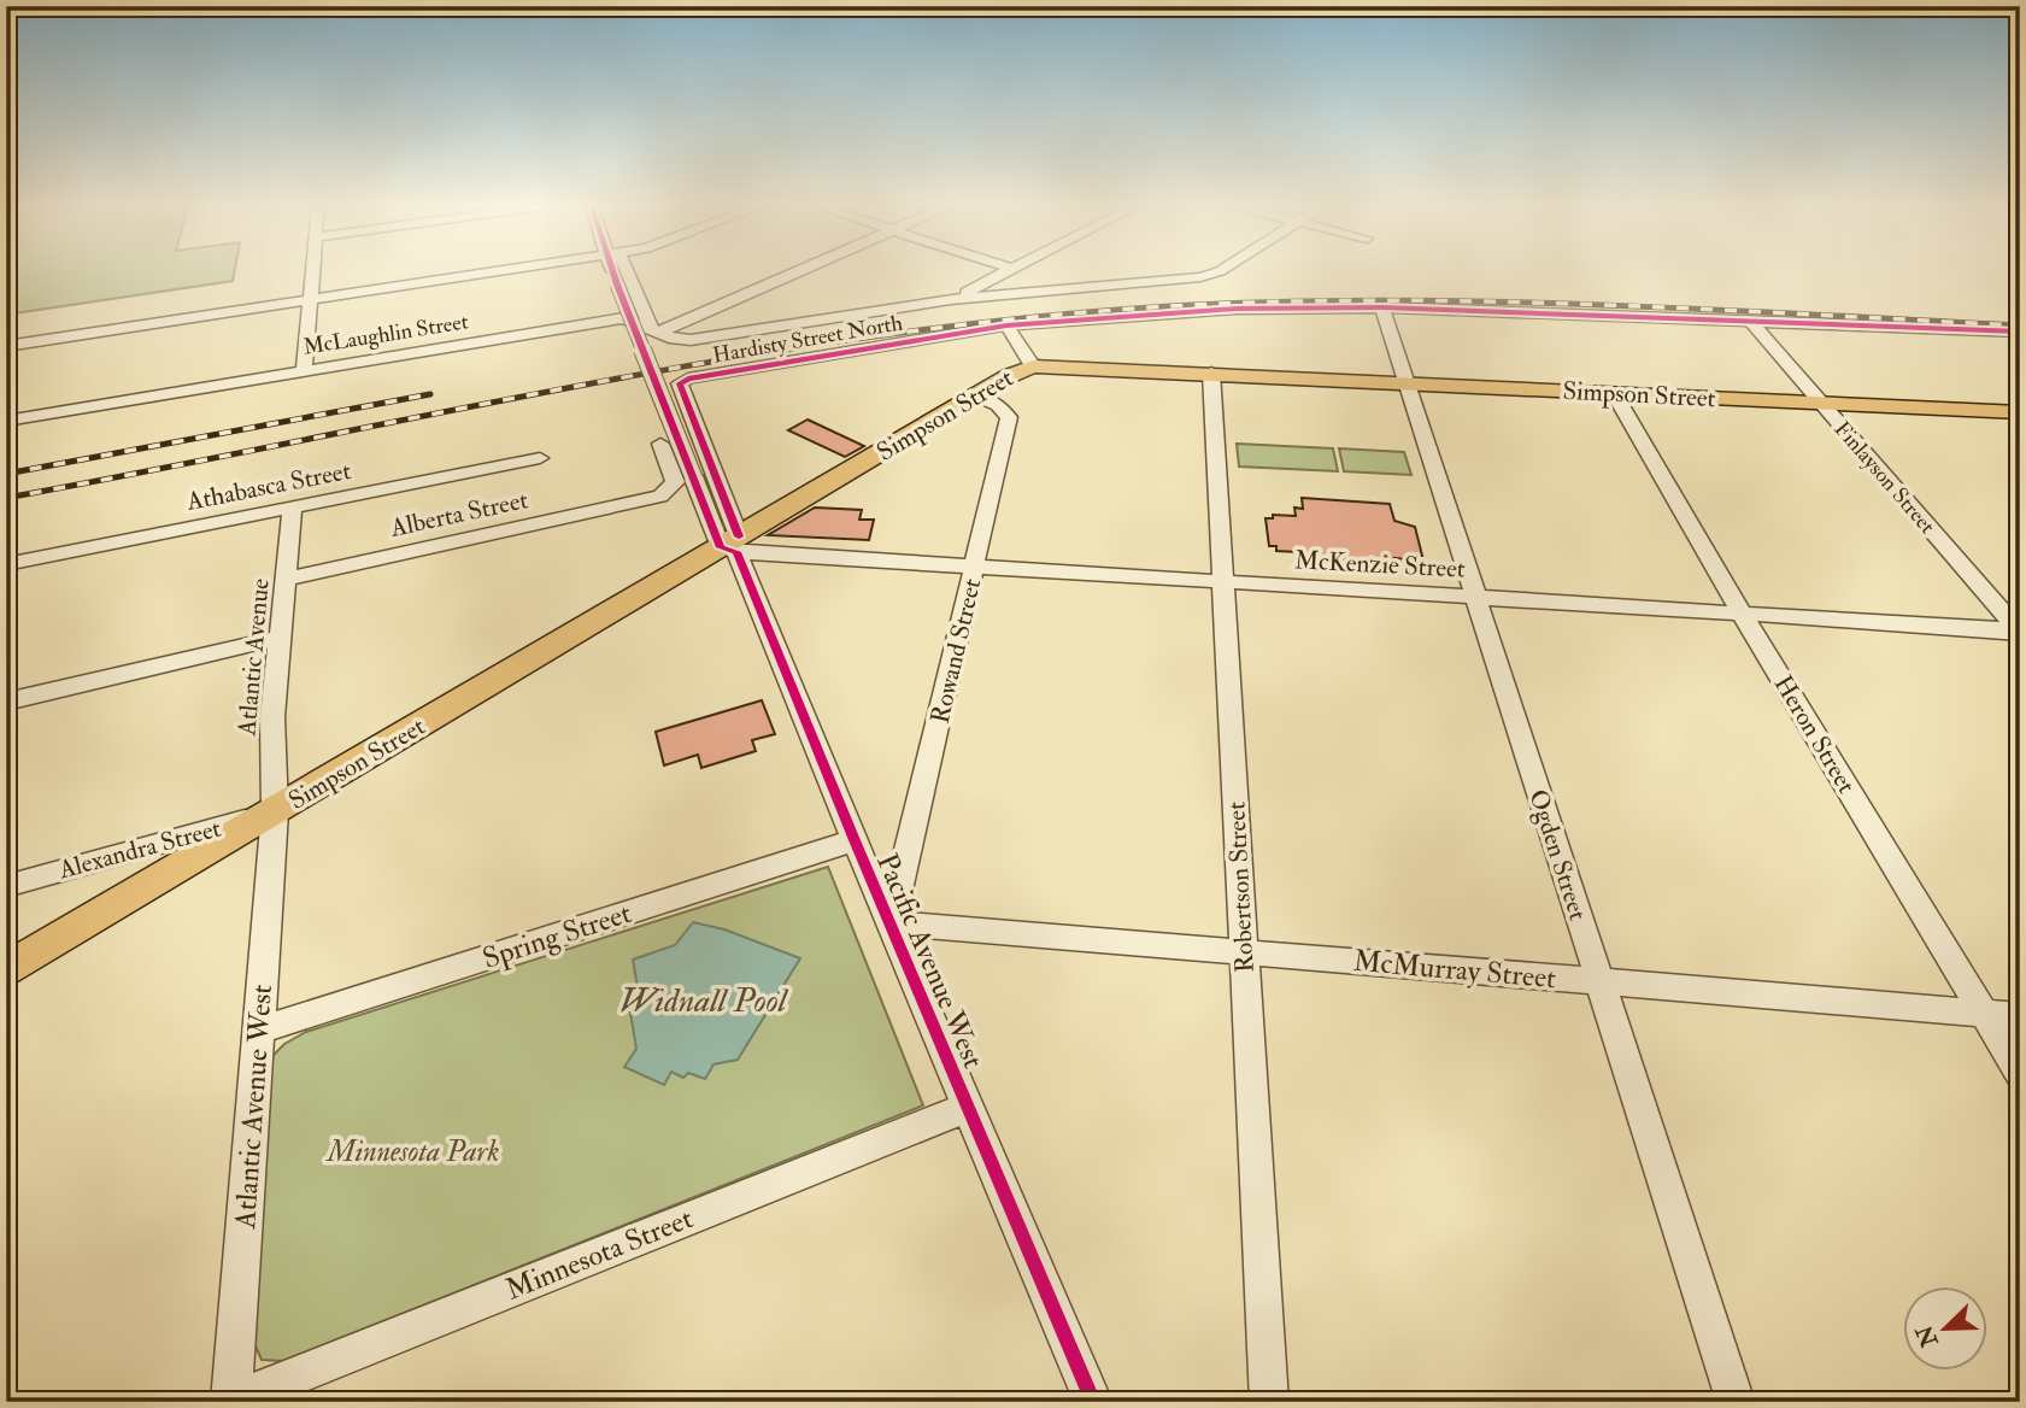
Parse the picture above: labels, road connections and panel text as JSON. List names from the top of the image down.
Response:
{
  "streets": {
    "main road": ["Simpson Street"],
    "street": [
      "McLaughlin Street",
      "Hardisty Street North",
      "Finlayson Street",
      "Athabasca Street",
      "Alberta Street",
      "McKenzie Street",
      "Rowand Street",
      "Atlantic Avenue",
      "Heron Street",
      "Alexandra Street",
      "Ogden Street",
      "Robertson Street",
      "Spring Street",
      "Pacific Avenue West",
      "McMurray Street",
      "Atlantic Avenue West",
      "Minnesota Street"
    ]
  },
  "crossings": [
    ["Hardisty Street North", "Simpson Street"],
    ["Hardisty Street North", "Finlayson Street"],
    ["Hardisty Street North", "McKenzie Street"],
    ["Hardisty Street North", "Ogden Street"],
    ["Hardisty Street North", "Pacific Avenue West"],
    ["Simpson Street", "Finlayson Street"],
    ["Simpson Street", "McKenzie Street"],
    ["Simpson Street", "Rowand Street"],
    ["Simpson Street", "Atlantic Avenue"],
    ["Simpson Street", "Heron Street"],
    ["Simpson Street", "Alexandra Street"],
    ["Simpson Street", "Ogden Street"],
    ["Simpson Street", "Robertson Street"],
    ["Simpson Street", "Pacific Avenue West"],
    ["Simpson Street", "Atlantic Avenue West"],
    ["Finlayson Street", "McKenzie Street"],
    ["Athabasca Street", "Atlantic Avenue"],
    ["Alberta Street", "Atlantic Avenue"],
    ["McKenzie Street", "Rowand Street"],
    ["McKenzie Street", "Heron Street"],
    ["McKenzie Street", "Ogden Street"],
    ["McKenzie Street", "Robertson Street"],
    ["McKenzie Street", "Pacific Avenue West"],
    ["Rowand Street", "Pacific Avenue West"],
    ["Rowand Street", "McMurray Street"],
    ["Atlantic Avenue", "Alexandra Street"],
    ["Atlantic Avenue", "Atlantic Avenue West"],
    ["Heron Street", "McMurray Street"],
    ["Alexandra Street", "Atlantic Avenue West"],
    ["Ogden Street", "McMurray Street"],
    ["Robertson Street", "McMurray Street"],
    ["Spring Street", "Pacific Avenue West"],
    ["Spring Street", "Atlantic Avenue West"],
    ["Pacific Avenue West", "McMurray Street"],
    ["Pacific Avenue West", "Minnesota Street"],
    ["Atlantic Avenue West", "Minnesota Street"]
  ],
  "water": ["Widnall Pool"],
  "parks": ["Minnesota Park"],
  "north": "bottom left"
}
